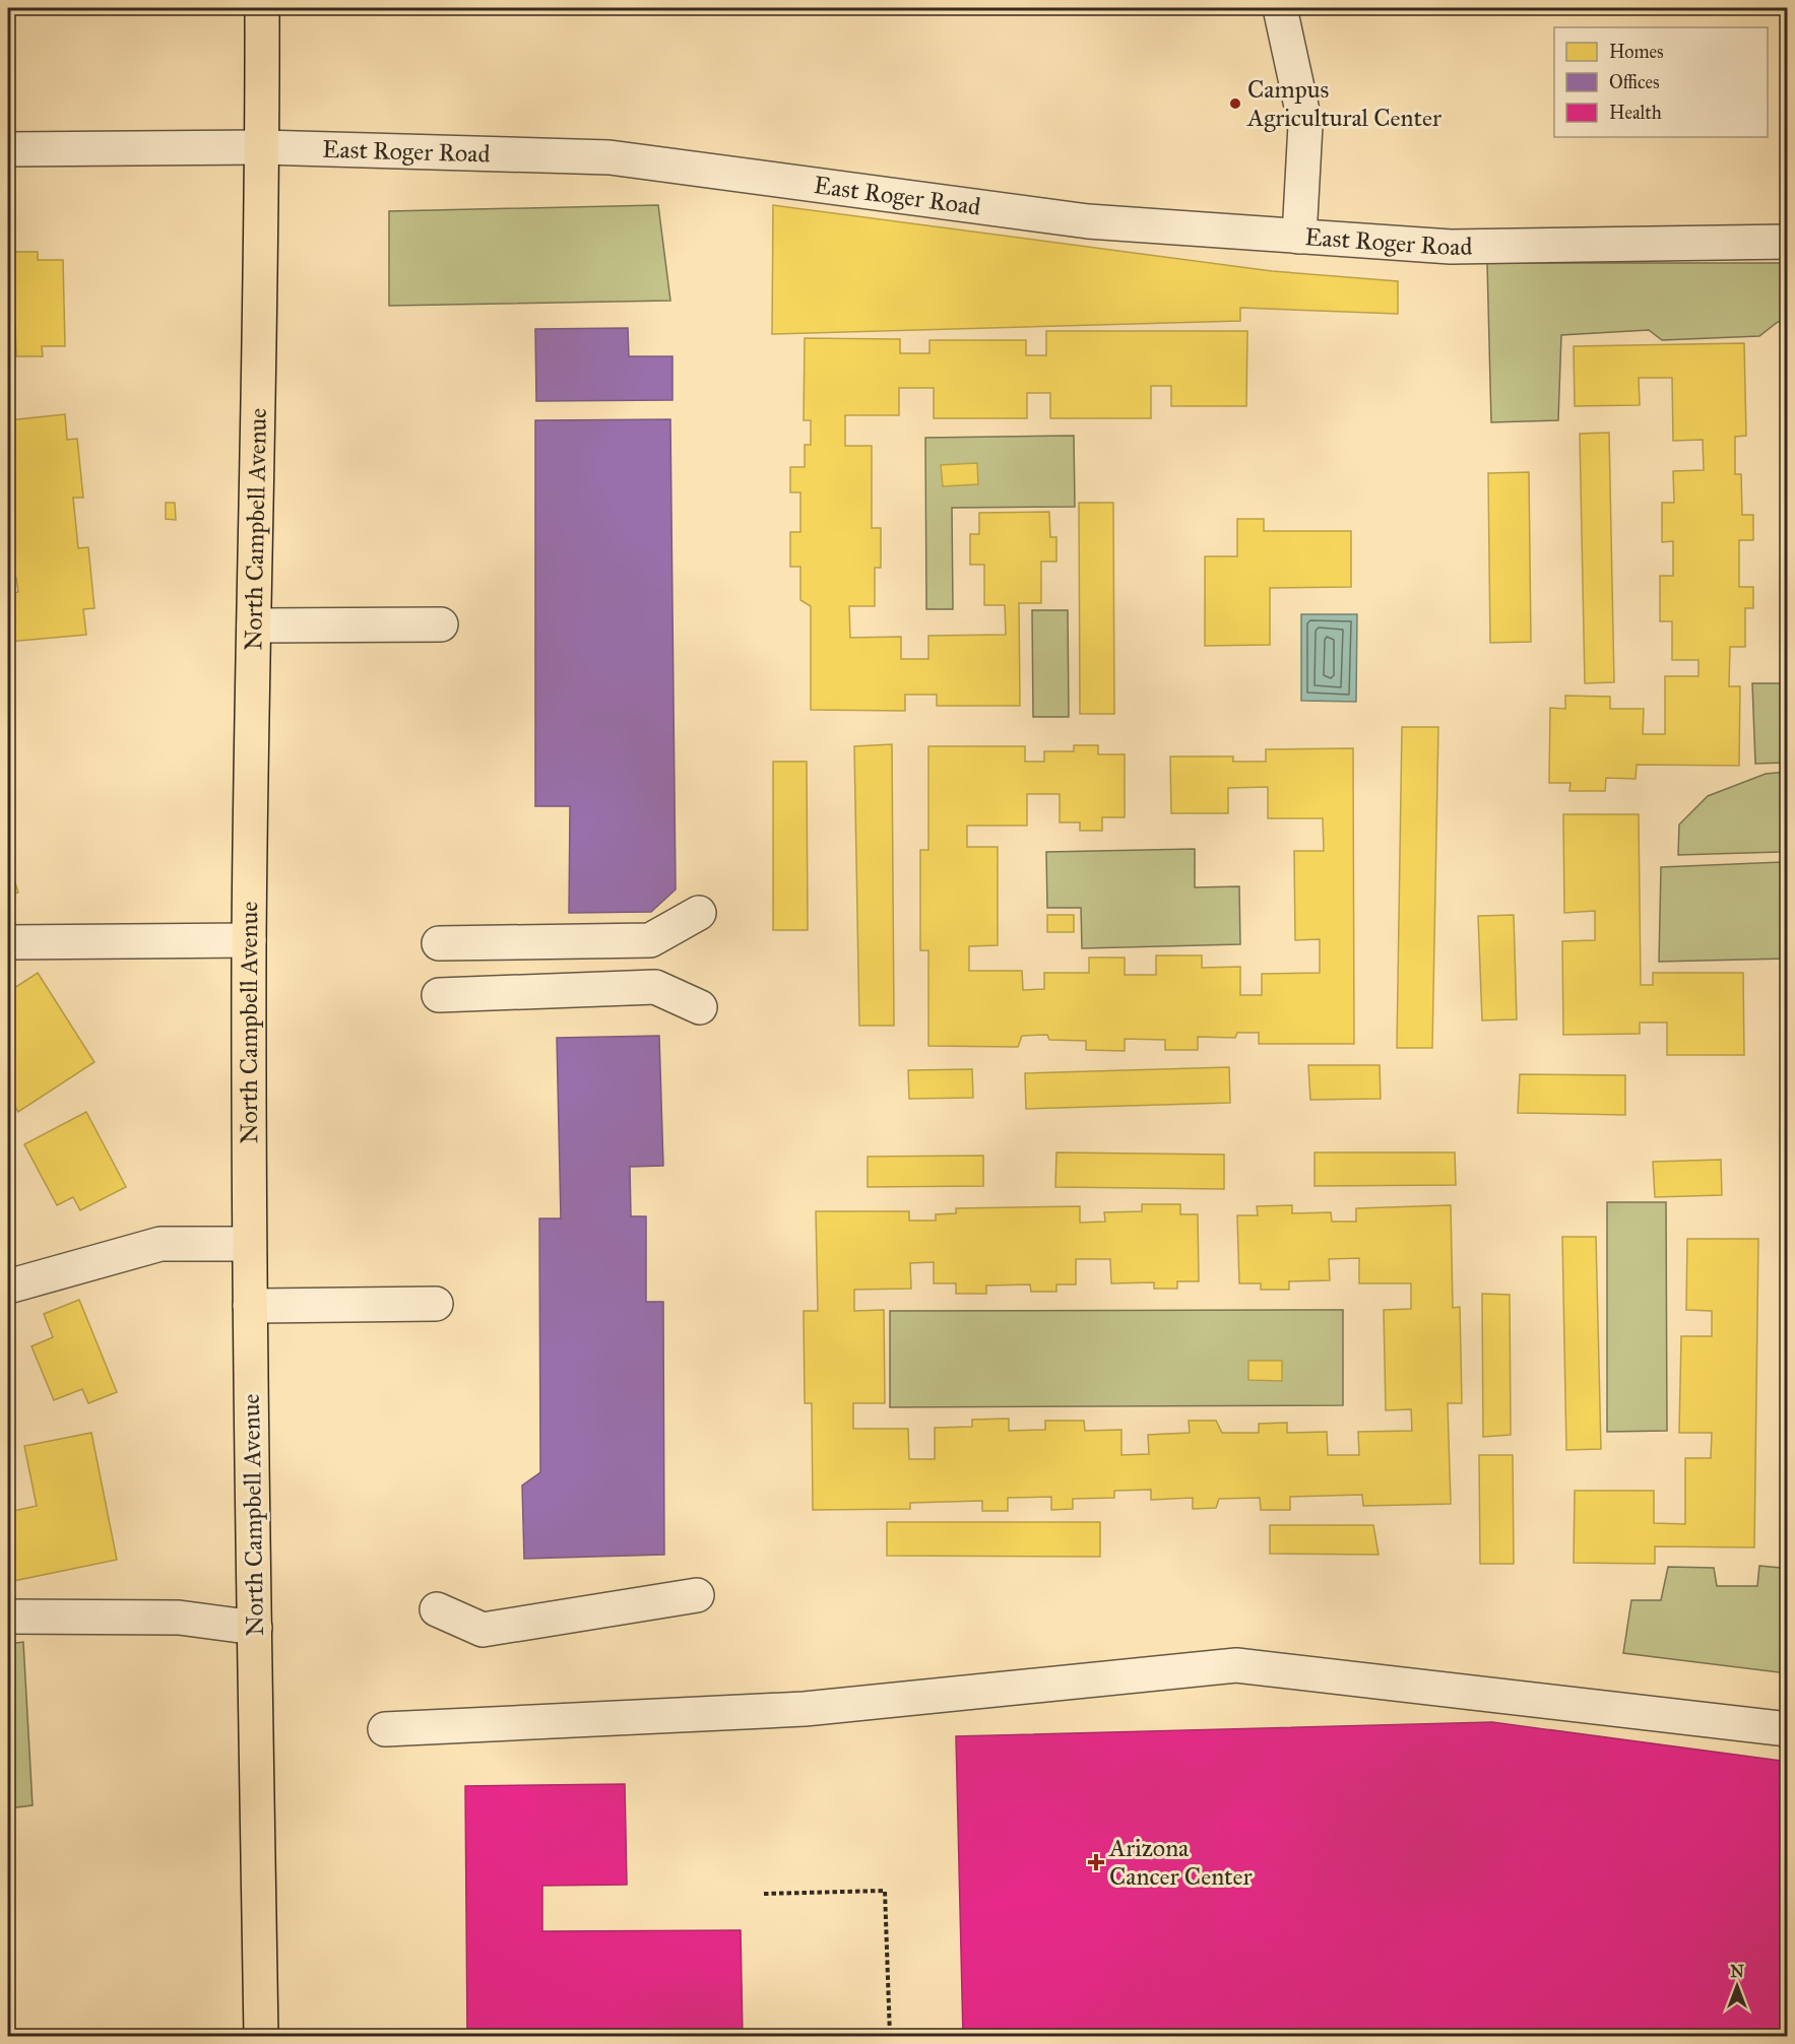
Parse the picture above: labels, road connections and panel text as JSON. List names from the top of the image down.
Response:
{
  "streets": {
    "main road": ["North Campbell Avenue"],
    "street": ["East Roger Road"]
  },
  "crossings": [
    ["East Roger Road", "North Campbell Avenue"]
  ],
  "places": {
    "other": ["Campus Agricultural Center"],
    "health": ["Arizona Cancer Center"]
  },
  "legend": ["Homes", "Offices", "Health"],
  "north": "top"
}
